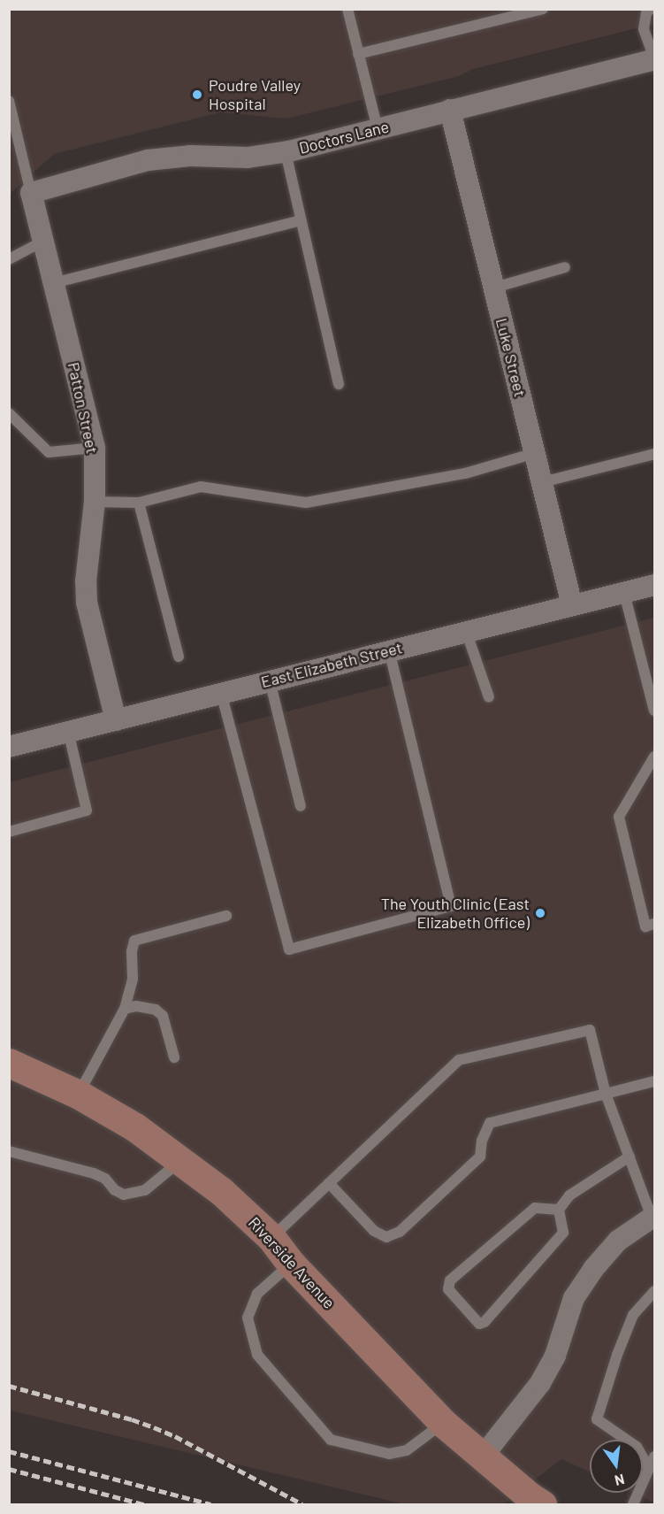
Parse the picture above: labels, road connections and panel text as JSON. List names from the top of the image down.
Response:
{
  "streets": {
    "main road": ["Riverside Avenue"],
    "street": [
      "Doctors Lane",
      "Luke Street",
      "Patton Street",
      "East Elizabeth Street"
    ]
  },
  "crossings": [
    ["Doctors Lane", "Luke Street"],
    ["Doctors Lane", "Patton Street"],
    ["Luke Street", "East Elizabeth Street"],
    ["Patton Street", "East Elizabeth Street"]
  ],
  "places": ["Poudre Valley Hospital", "The Youth Clinic (East Elizabeth Office)"],
  "north": "bottom"
}
